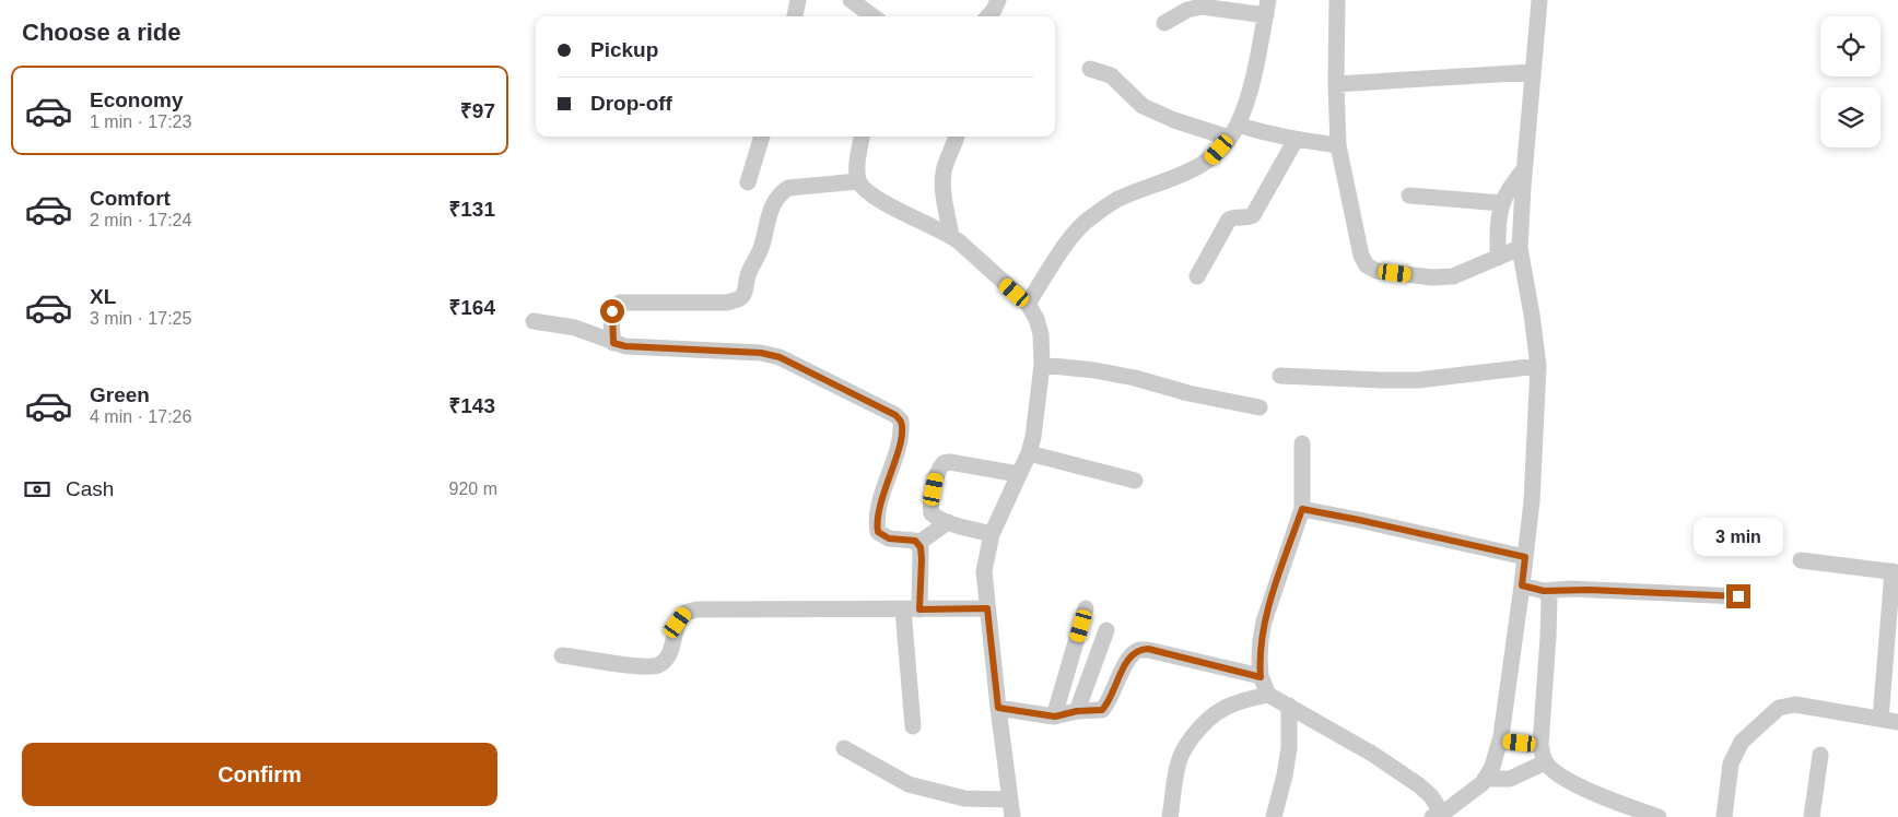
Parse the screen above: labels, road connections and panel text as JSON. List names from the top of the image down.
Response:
{
  "page": {
    "heading": "Choose a ride",
    "banner": ["Pickup", "Drop-off"],
    "list": [
      {
        "name": "Economy",
        "note": "1 min · 17:23",
        "value": "₹97"
      },
      {
        "name": "Comfort",
        "note": "2 min · 17:24",
        "value": "₹131"
      },
      {
        "name": "XL",
        "note": "3 min · 17:25",
        "value": "₹164"
      },
      {
        "name": "Green",
        "note": "4 min · 17:26",
        "value": "₹143"
      }
    ],
    "pay": ["Cash", "920 m"],
    "bubble": "3 min",
    "buttons": "Confirm"
  }
}
